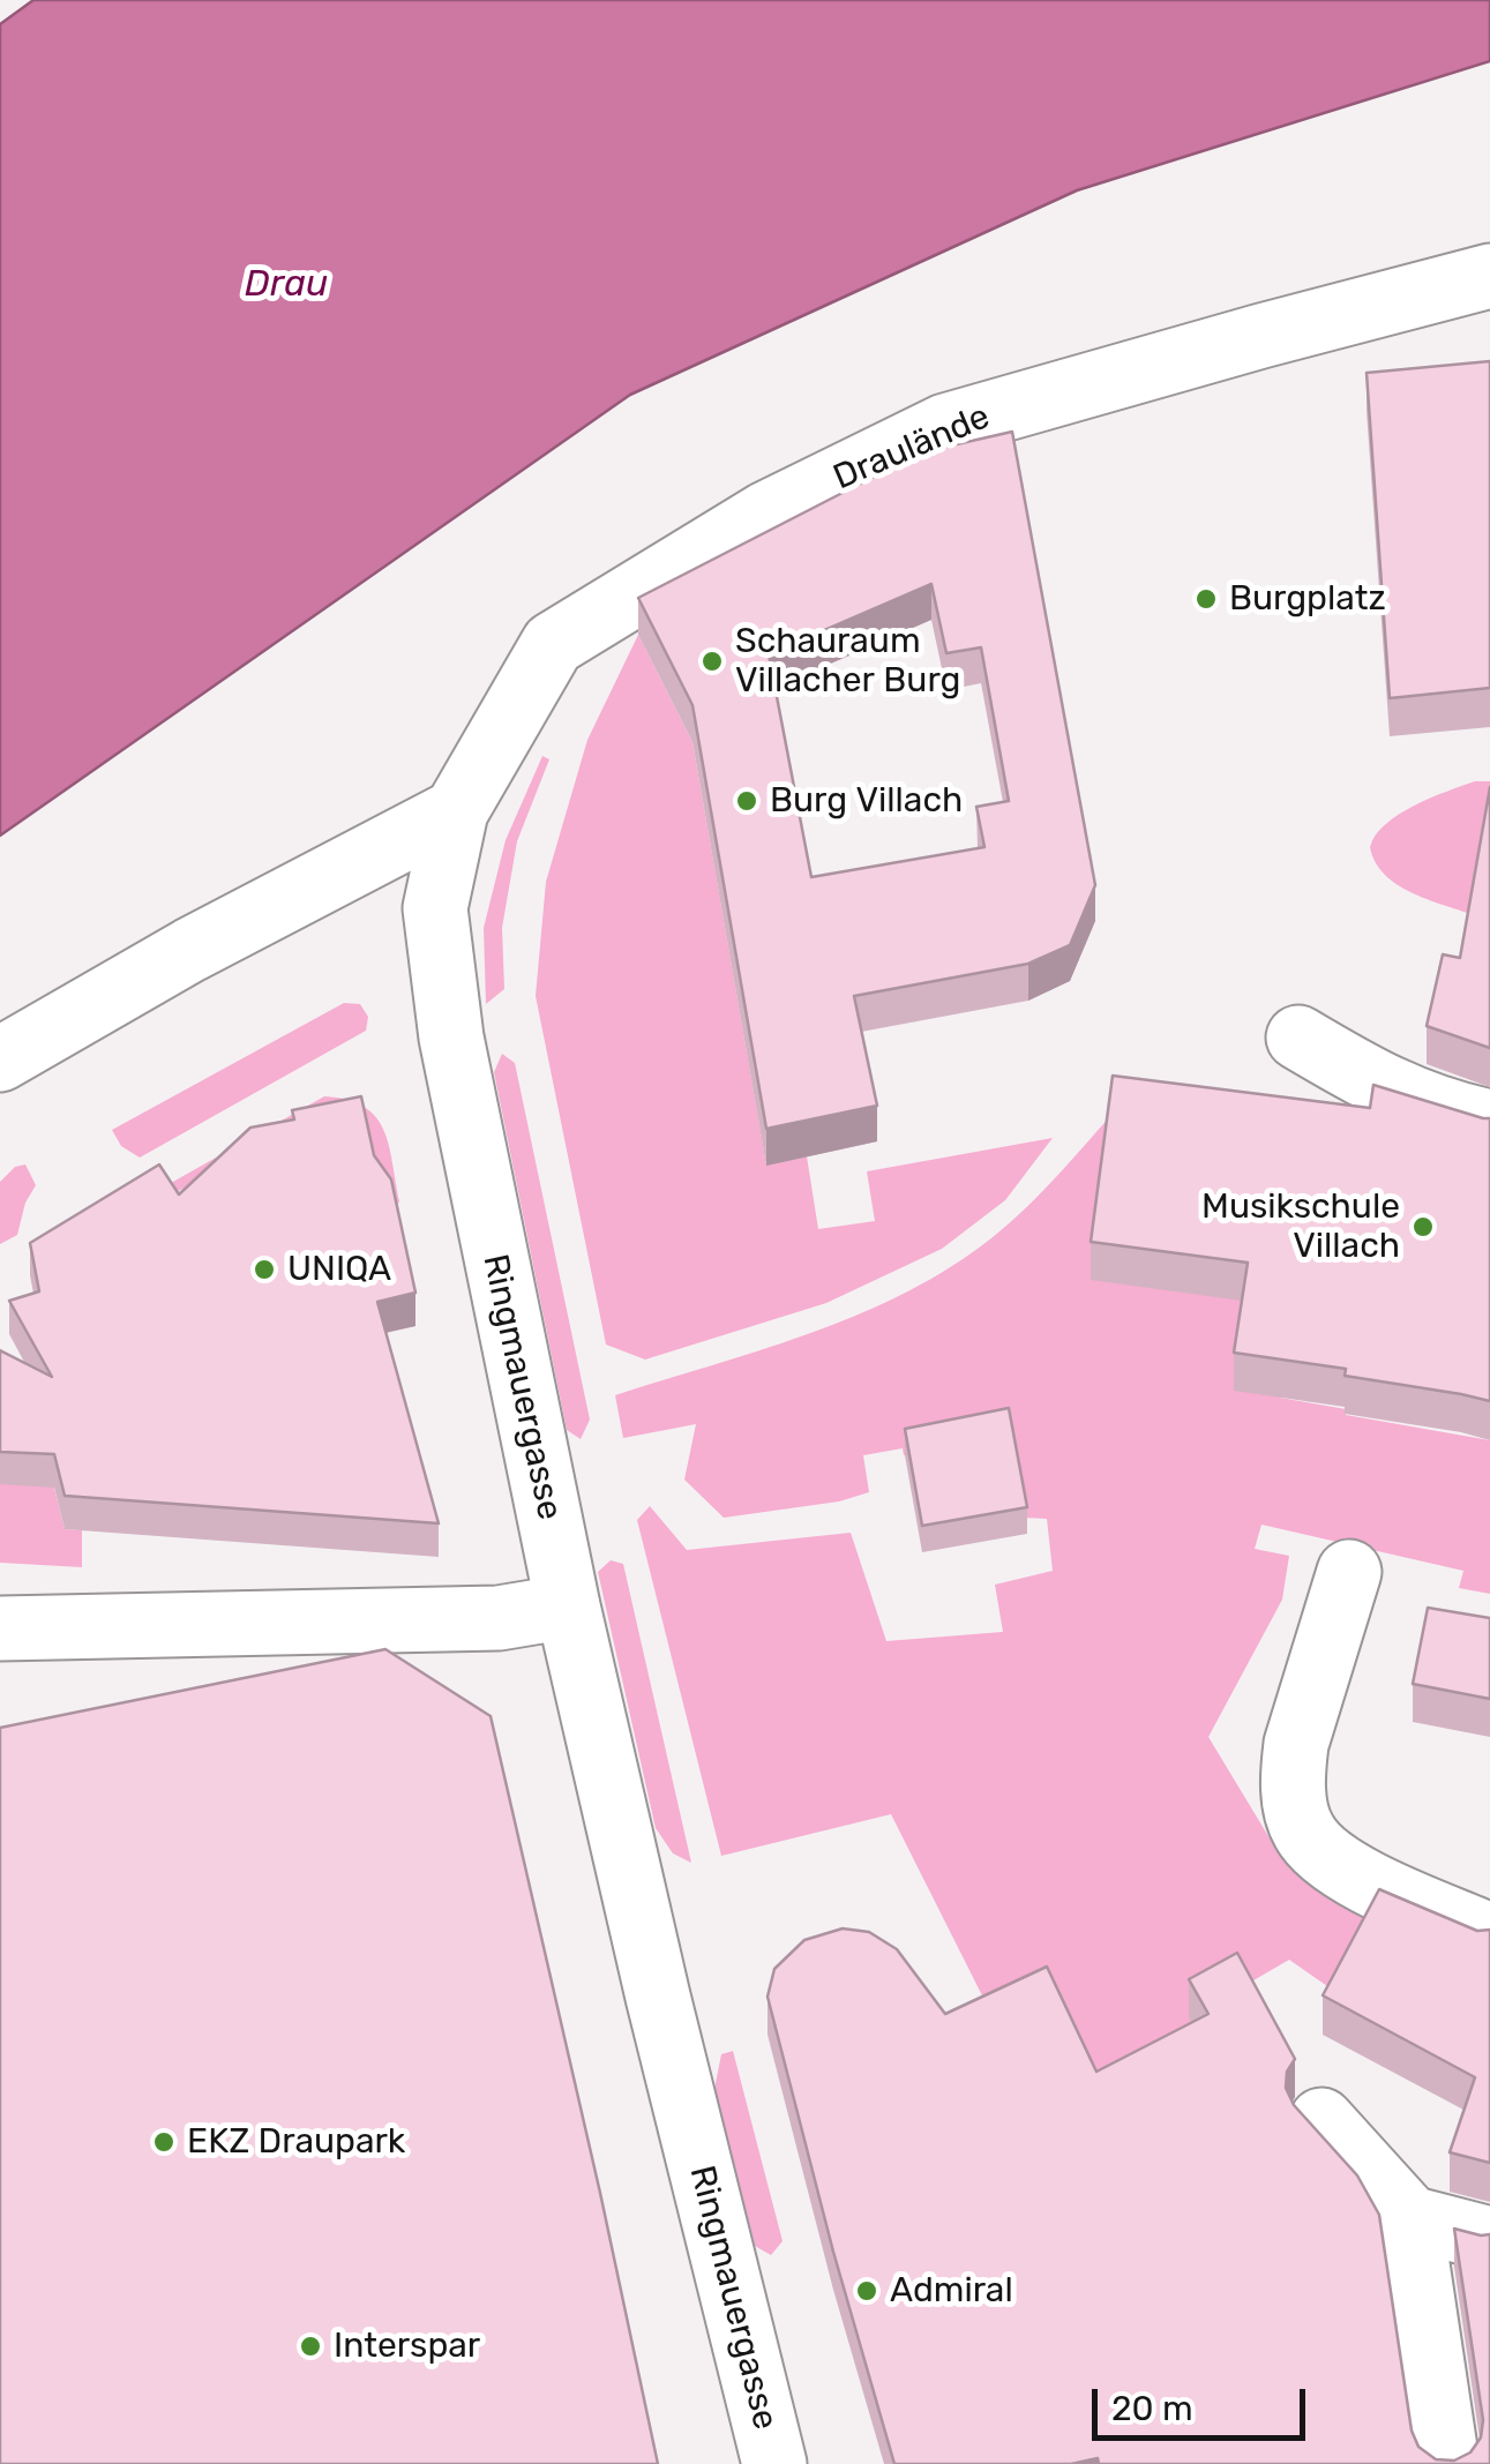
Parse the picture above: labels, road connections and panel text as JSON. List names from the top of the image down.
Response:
{
  "streets": {
    "street": ["Draulände", "Ringmauergasse"]
  },
  "crossings": [
    ["Draulände", "Ringmauergasse"]
  ],
  "water": ["Drau"],
  "places": [
    "Burgplatz",
    "Schauraum Villacher Burg",
    "Burg Villach",
    "Musikschule Villach",
    "UNIQA",
    "EKZ Draupark",
    "Admiral",
    "Interspar"
  ],
  "scale_bar": "20 m"
}
